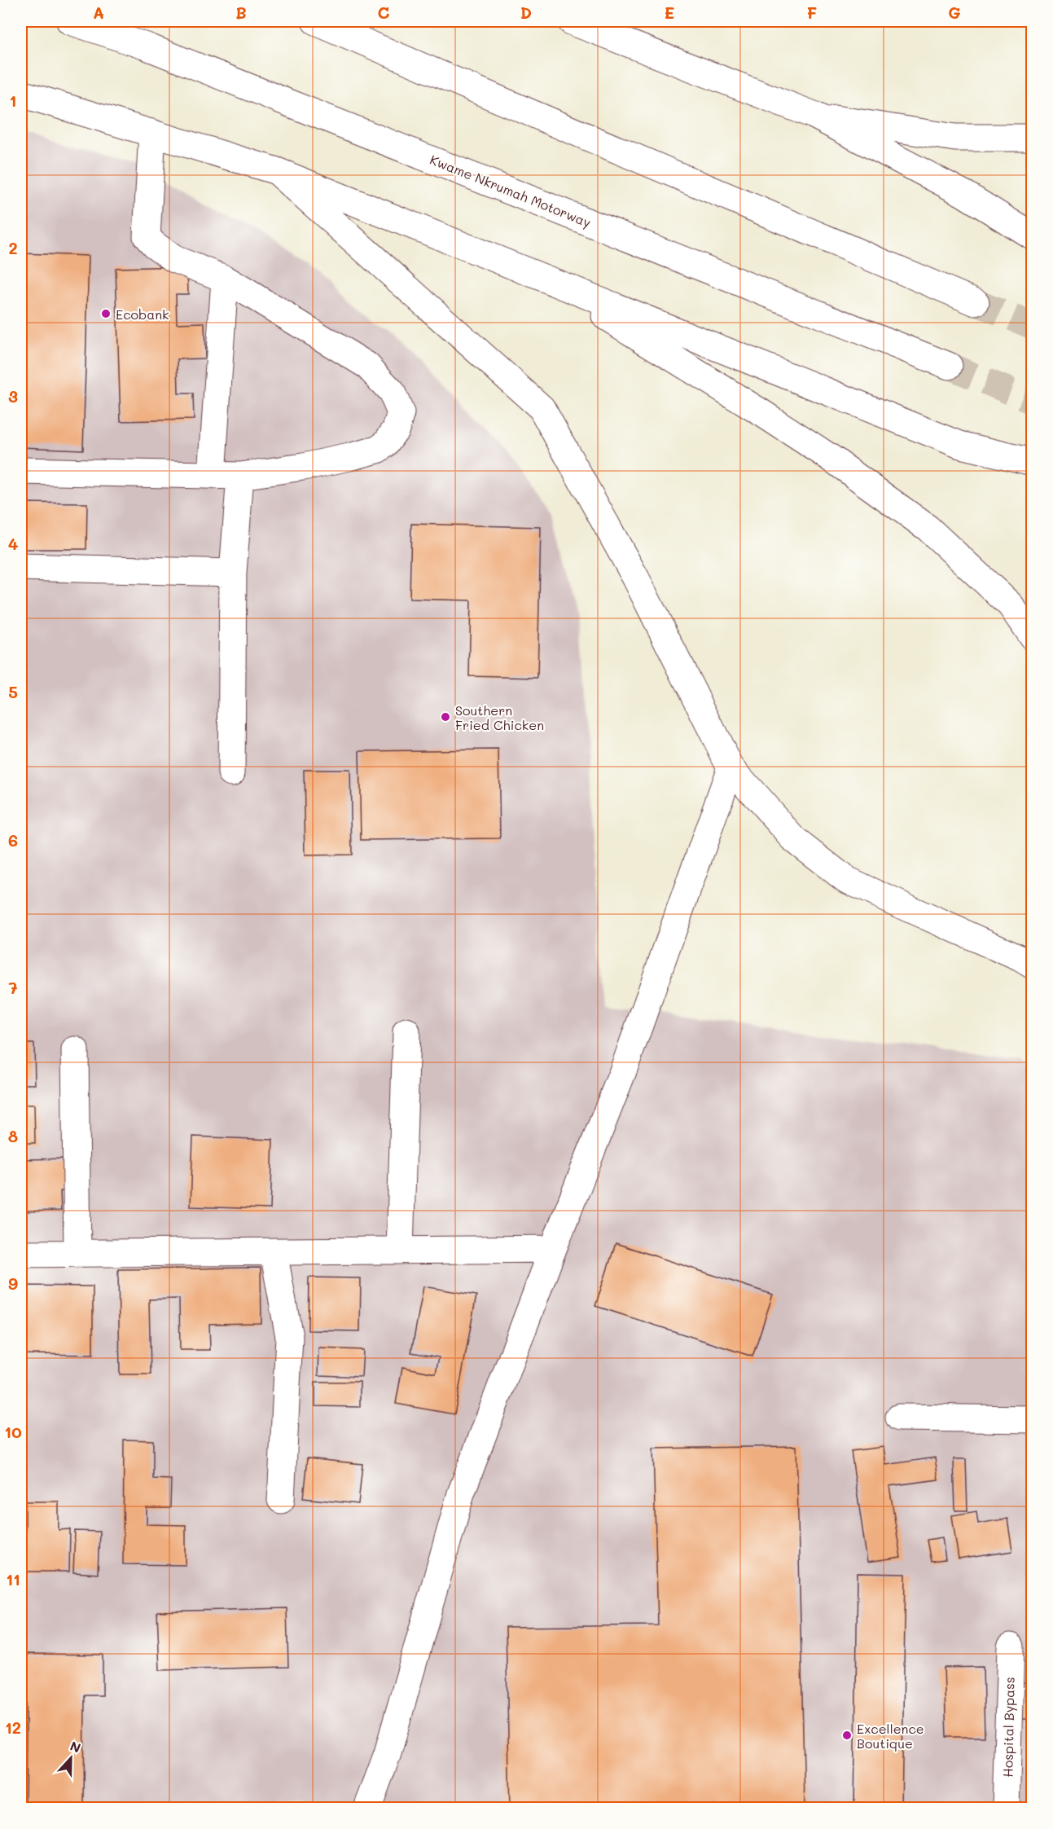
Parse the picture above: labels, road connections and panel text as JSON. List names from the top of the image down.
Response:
{
  "streets": {
    "main road": ["Kwame Nkrumah Motorway", "Hospital Bypass"]
  },
  "places": ["Ecobank", "Southern Fried Chicken", "Excellence Boutique"],
  "north": "top",
  "grid": {
    "columns": [
      "A",
      "B",
      "C",
      "D",
      "E",
      "F",
      "G"
    ],
    "rows": [
      "1",
      "2",
      "3",
      "4",
      "5",
      "6",
      "7",
      "8",
      "9",
      "10",
      "11",
      "12"
    ]
  }
}
